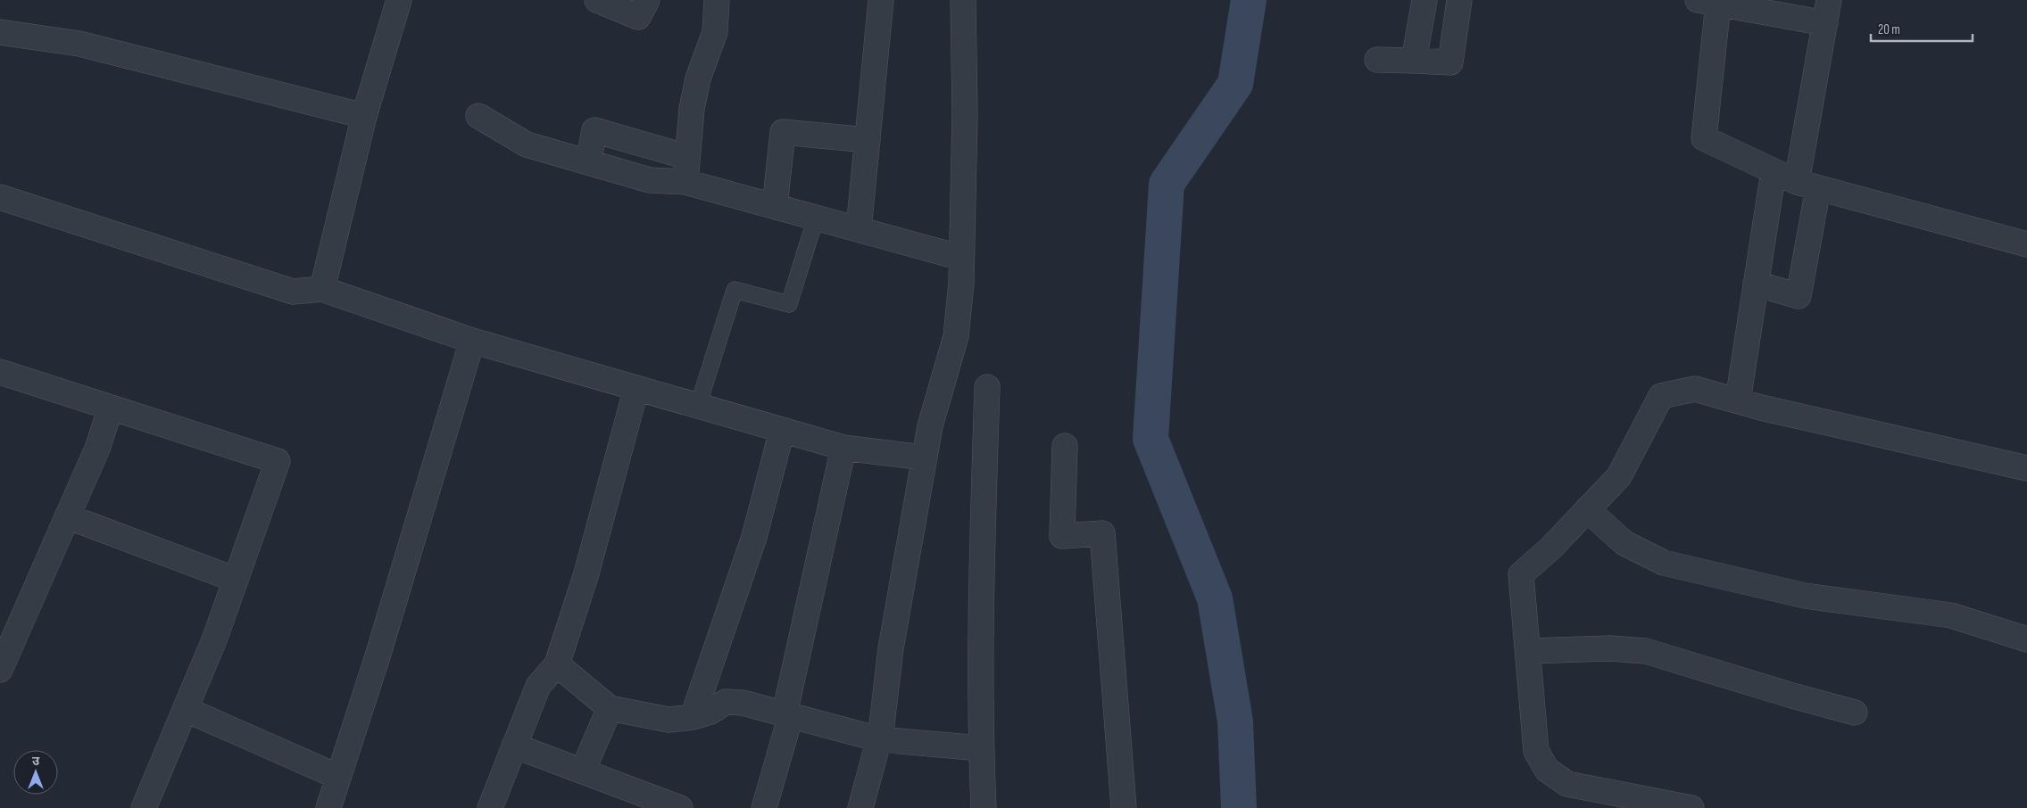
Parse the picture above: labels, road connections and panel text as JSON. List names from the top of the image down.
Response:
{
  "scale_bar": "20 m",
  "north": "top"
}
